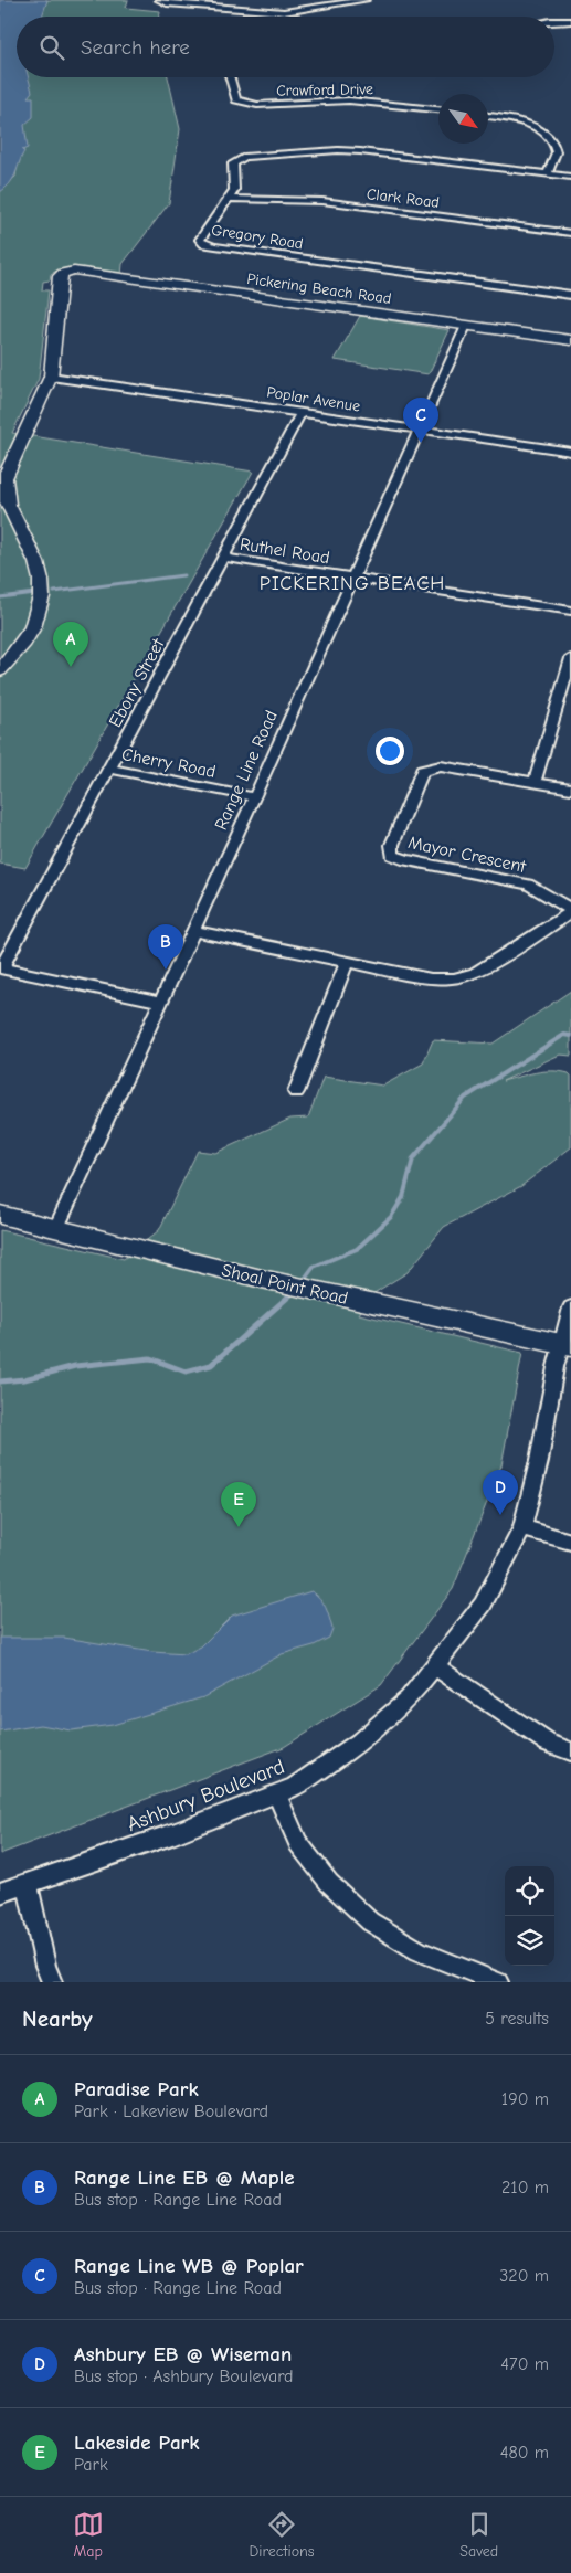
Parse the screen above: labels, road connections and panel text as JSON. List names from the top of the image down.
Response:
{
  "streets": {
    "street": [
      "Crawford Drive",
      "Clark Road",
      "Gregory Road",
      "Pickering Beach Road",
      "Poplar Avenue",
      "Ruthel Road",
      "Ebony Street",
      "Cherry Road",
      "Range Line Road",
      "Mayor Crescent",
      "Shoal Point Road",
      "Ashbury Boulevard"
    ]
  },
  "crossings": [
    ["Clark Road", "Gregory Road"],
    ["Pickering Beach Road", "Poplar Avenue"],
    ["Pickering Beach Road", "Range Line Road"],
    ["Poplar Avenue", "Ebony Street"],
    ["Poplar Avenue", "Range Line Road"],
    ["Ruthel Road", "Ebony Street"],
    ["Ruthel Road", "Range Line Road"],
    ["Ebony Street", "Cherry Road"],
    ["Cherry Road", "Range Line Road"],
    ["Range Line Road", "Mayor Crescent"],
    ["Range Line Road", "Shoal Point Road"],
    ["Shoal Point Road", "Ashbury Boulevard"]
  ],
  "districts": ["PICKERING BEACH"],
  "north": "bottom right",
  "page": {
    "search": "Search here",
    "pins": [
      "C",
      "A",
      "B",
      "D",
      "E"
    ],
    "heading": ["Nearby", "5 results"],
    "list": [
      {
        "mark": "A",
        "name": "Paradise Park",
        "note": "Park · Lakeview Boulevard",
        "value": "190 m"
      },
      {
        "mark": "B",
        "name": "Range Line EB @ Maple",
        "note": "Bus stop · Range Line Road",
        "value": "210 m"
      },
      {
        "mark": "C",
        "name": "Range Line WB @ Poplar",
        "note": "Bus stop · Range Line Road",
        "value": "320 m"
      },
      {
        "mark": "D",
        "name": "Ashbury EB @ Wiseman",
        "note": "Bus stop · Ashbury Boulevard",
        "value": "470 m"
      },
      {
        "mark": "E",
        "name": "Lakeside Park",
        "note": "Park",
        "value": "480 m"
      }
    ],
    "nav": ["Map", "Directions", "Saved"]
  }
}
